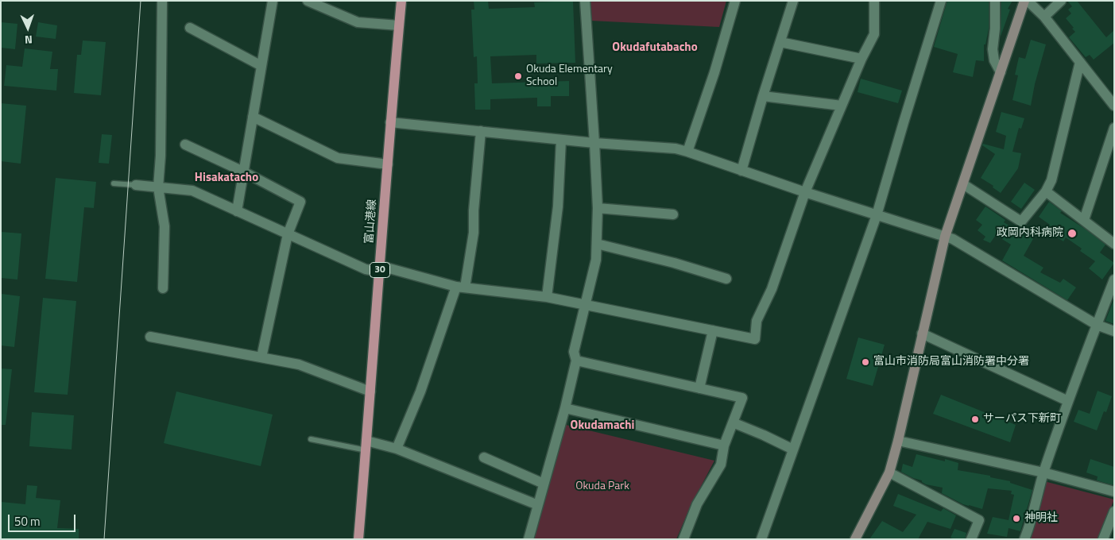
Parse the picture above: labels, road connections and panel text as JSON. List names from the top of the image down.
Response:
{
  "streets": {
    "main road": ["富山港線", "30"]
  },
  "districts": ["Okudafutabacho", "Hisakatacho", "Okudamachi"],
  "parks": ["Okuda Park"],
  "places": [
    "Okuda Elementary School",
    "政岡内科病院",
    "富山市消防局富山消防署中分署",
    "サーパス下新町",
    "神明社"
  ],
  "scale_bar": "50 m",
  "north": "bottom"
}
